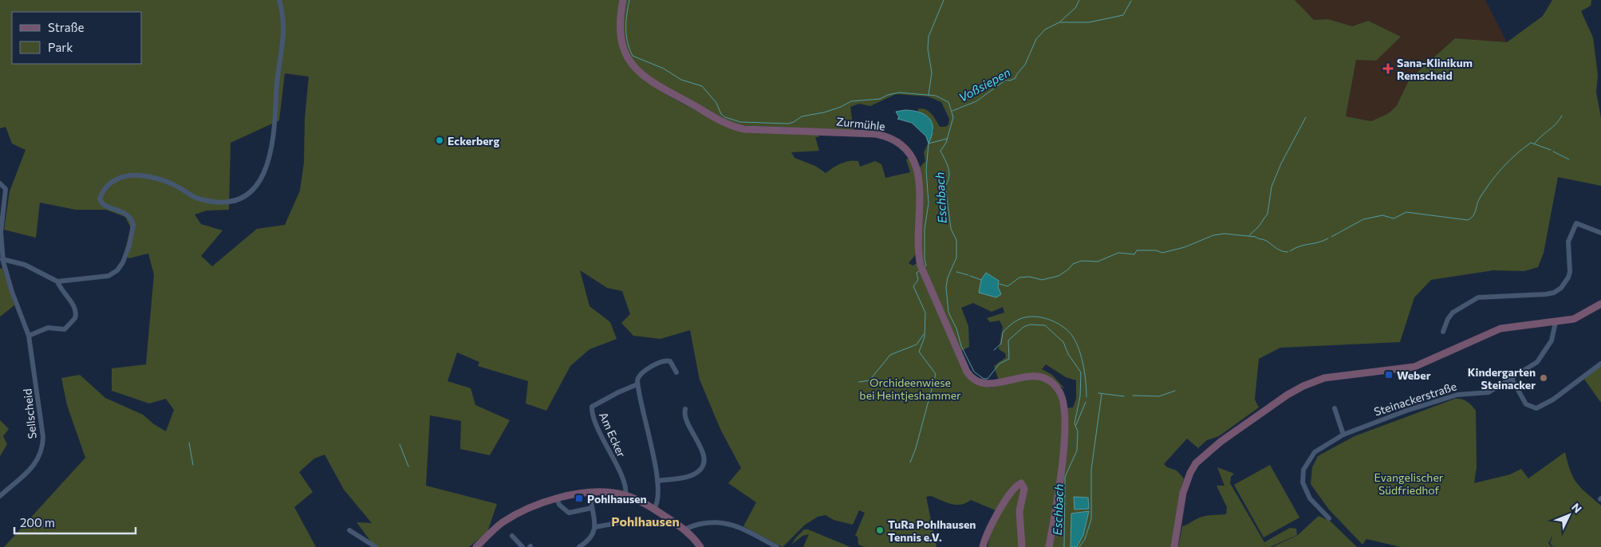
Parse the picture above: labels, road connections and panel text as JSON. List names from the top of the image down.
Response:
{
  "streets": {
    "main road": ["Zurmühle"],
    "street": ["Steinackerstraße", "Sellscheid", "Am Ecker"]
  },
  "districts": ["Pohlhausen"],
  "water": ["Voßsiepen", "Eschbach"],
  "parks": ["Orchideenwiese bei Heintjeshammer", "Evangelischer Südfriedhof"],
  "places": {
    "health": ["Sana-Klinikum Remscheid"],
    "other": ["Eckerberg", "Kindergarten Steinacker", "TuRa Pohlhausen Tennis e.V."],
    "transit": ["Weber", "Pohlhausen"]
  },
  "legend": ["Straße", "Park"],
  "scale_bar": "200 m",
  "north": "top right"
}
